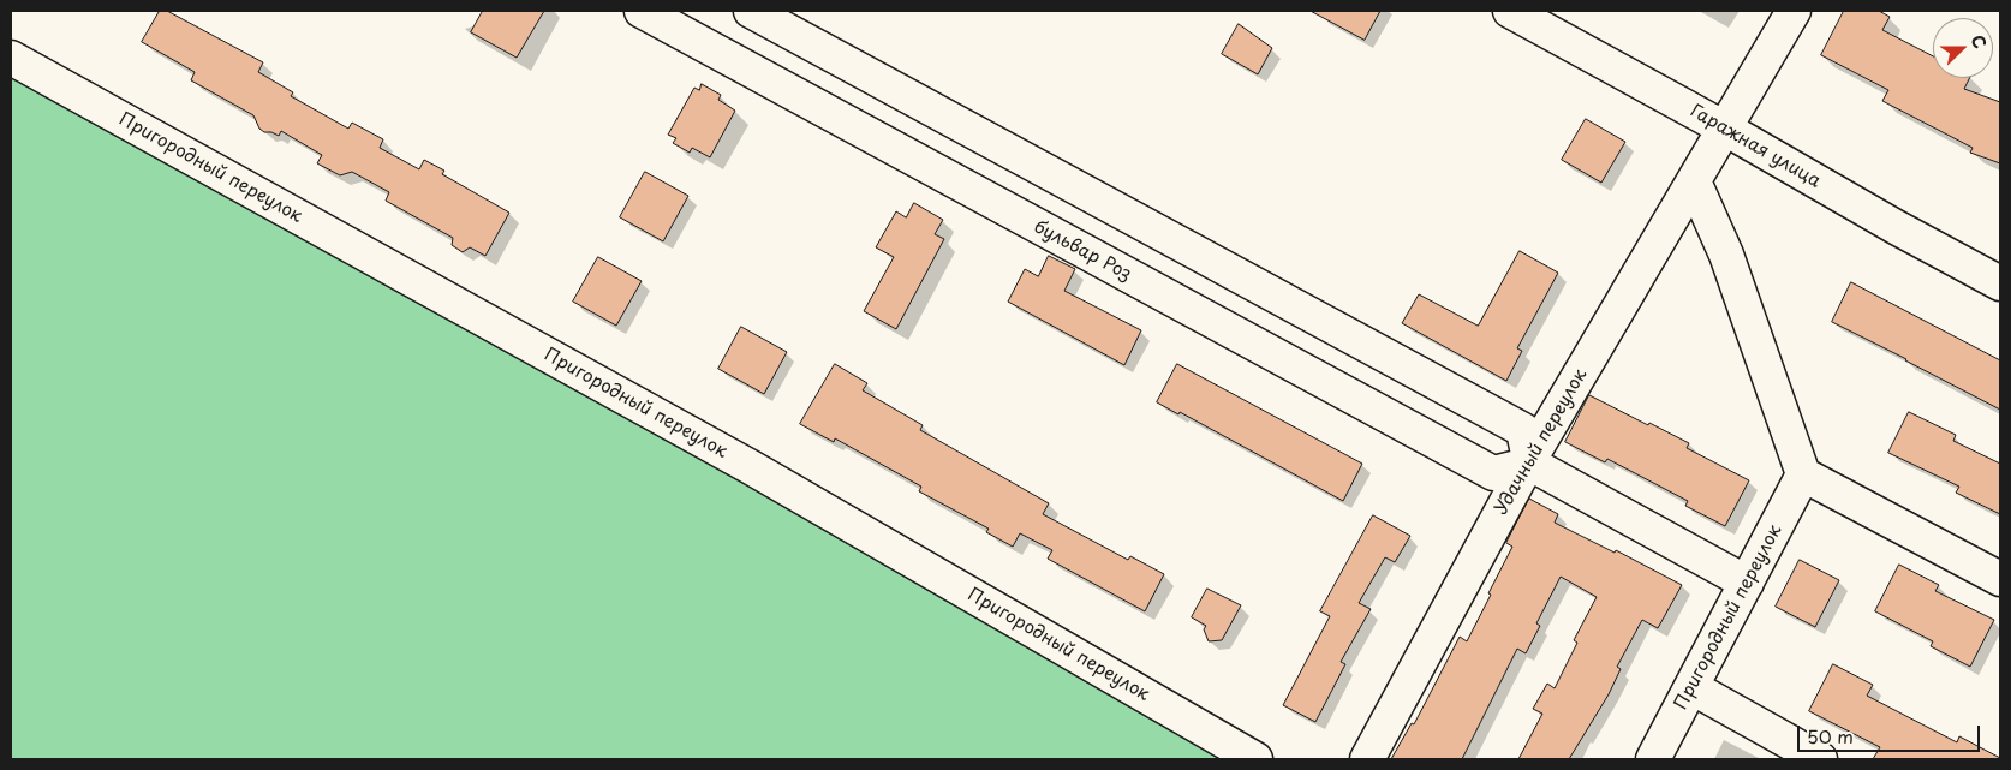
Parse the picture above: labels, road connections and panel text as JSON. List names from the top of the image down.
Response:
{
  "streets": {
    "street": [
      "Гаражная улица",
      "Пригородный переулок",
      "бульвар Роз",
      "Удачный переулок"
    ]
  },
  "crossings": [
    ["Гаражная улица", "Удачный переулок"],
    ["бульвар Роз", "Удачный переулок"]
  ],
  "scale_bar": "50 m",
  "north": "right"
}
